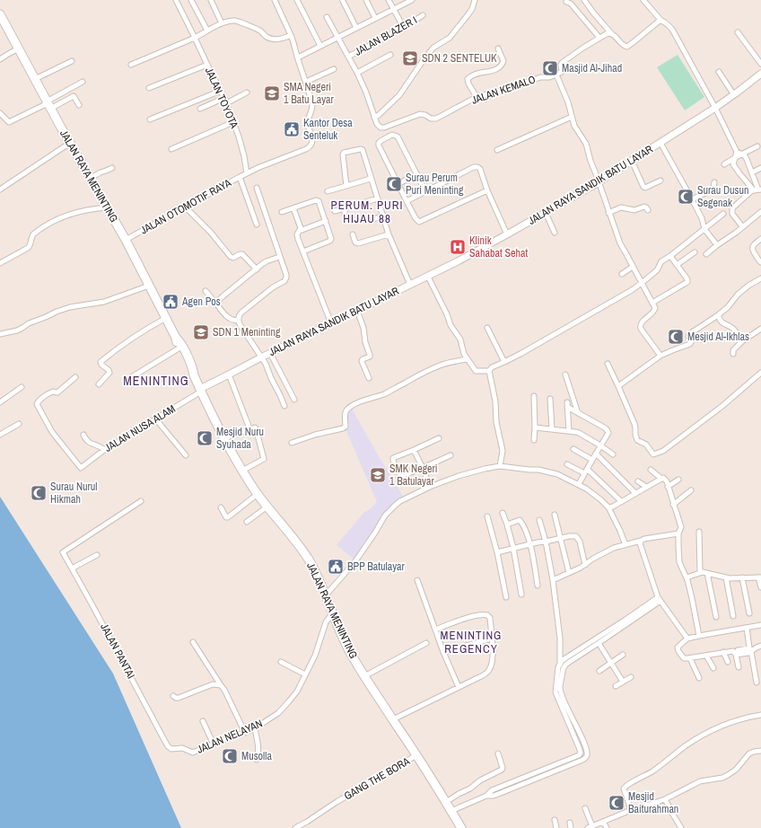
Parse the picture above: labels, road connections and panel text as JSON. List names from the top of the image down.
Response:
{
  "streets": {
    "highway": ["JALAN RAYA MENINTING"],
    "main road": ["JALAN RAYA SANDIK BATU LAYAR"],
    "street": [
      "JALAN BLAZER I",
      "JALAN KEMALO",
      "JALAN TOYOTA",
      "JALAN OTOMOTIF RAYA",
      "JALAN NUSA ALAM",
      "JALAN PANTAI",
      "JALAN NELAYAN",
      "GANG THE BORA"
    ]
  },
  "crossings": [
    ["JALAN TOYOTA", "JALAN OTOMOTIF RAYA"],
    ["JALAN RAYA MENINTING", "JALAN RAYA SANDIK BATU LAYAR"],
    ["JALAN RAYA MENINTING", "JALAN OTOMOTIF RAYA"],
    ["JALAN RAYA MENINTING", "JALAN NUSA ALAM"],
    ["JALAN RAYA MENINTING", "JALAN NELAYAN"],
    ["JALAN RAYA MENINTING", "GANG THE BORA"],
    ["JALAN RAYA SANDIK BATU LAYAR", "JALAN NUSA ALAM"],
    ["JALAN PANTAI", "JALAN NELAYAN"]
  ],
  "districts": ["PERUM. PURI HIJAU 88", "MENINTING", "MENINTING REGENCY"],
  "places": {
    "school or university": [
      "SDN 2 SENTELUK",
      "SMA Negeri 1 Batu Layar",
      "SDN 1 Meninting",
      "SMK Negeri 1 Batulayar"
    ],
    "mosque": [
      "Masjid Al-Jihad",
      "Surau Perum Puri Meninting",
      "Surau Dusun Segenak",
      "Mesjid Al-Ikhlas",
      "Mesjid Nuru Syuhada",
      "Surau Nurul Hikmah",
      "Musolla",
      "Mesjid Baiturahman"
    ],
    "public building": ["Kantor Desa Senteluk", "Agen Pos", "BPP Batulayar"],
    "hospital": ["Klinik Sahabat Sehat"]
  }
}
